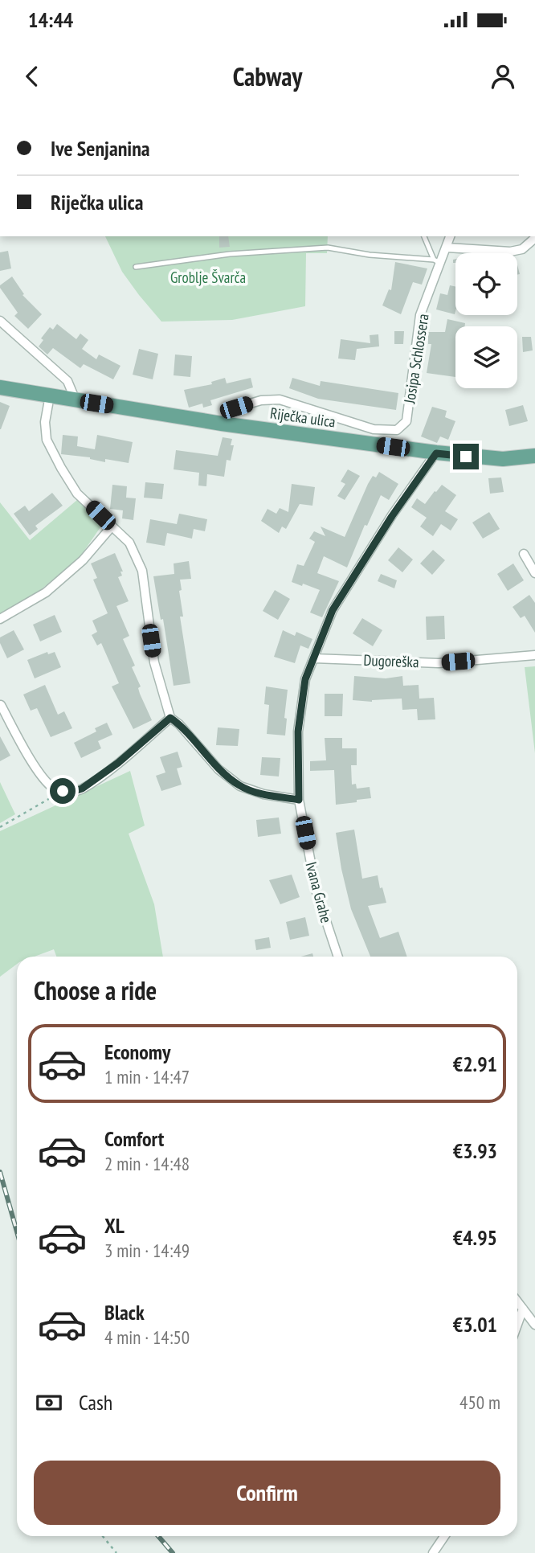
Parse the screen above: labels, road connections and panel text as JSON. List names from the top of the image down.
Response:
{
  "streets": {
    "main road": ["Riječka ulica"],
    "street": ["Josipa Schlossera", "Dugoreška", "Ivana Grahe"]
  },
  "crossings": [
    ["Josipa Schlossera", "Riječka ulica"],
    ["Riječka ulica", "Ivana Grahe"],
    ["Dugoreška", "Ivana Grahe"]
  ],
  "parks": ["Groblje Švarča"],
  "page": {
    "status": "14:44",
    "header": "Cabway",
    "banner": ["Ive Senjanina", "Riječka ulica"],
    "heading": "Choose a ride",
    "list": [
      {
        "name": "Economy",
        "note": "1 min · 14:47",
        "value": "€2.91"
      },
      {
        "name": "Comfort",
        "note": "2 min · 14:48",
        "value": "€3.93"
      },
      {
        "name": "XL",
        "note": "3 min · 14:49",
        "value": "€4.95"
      },
      {
        "name": "Black",
        "note": "4 min · 14:50",
        "value": "€3.01"
      }
    ],
    "pay": ["Cash", "450 m"],
    "buttons": "Confirm"
  }
}
